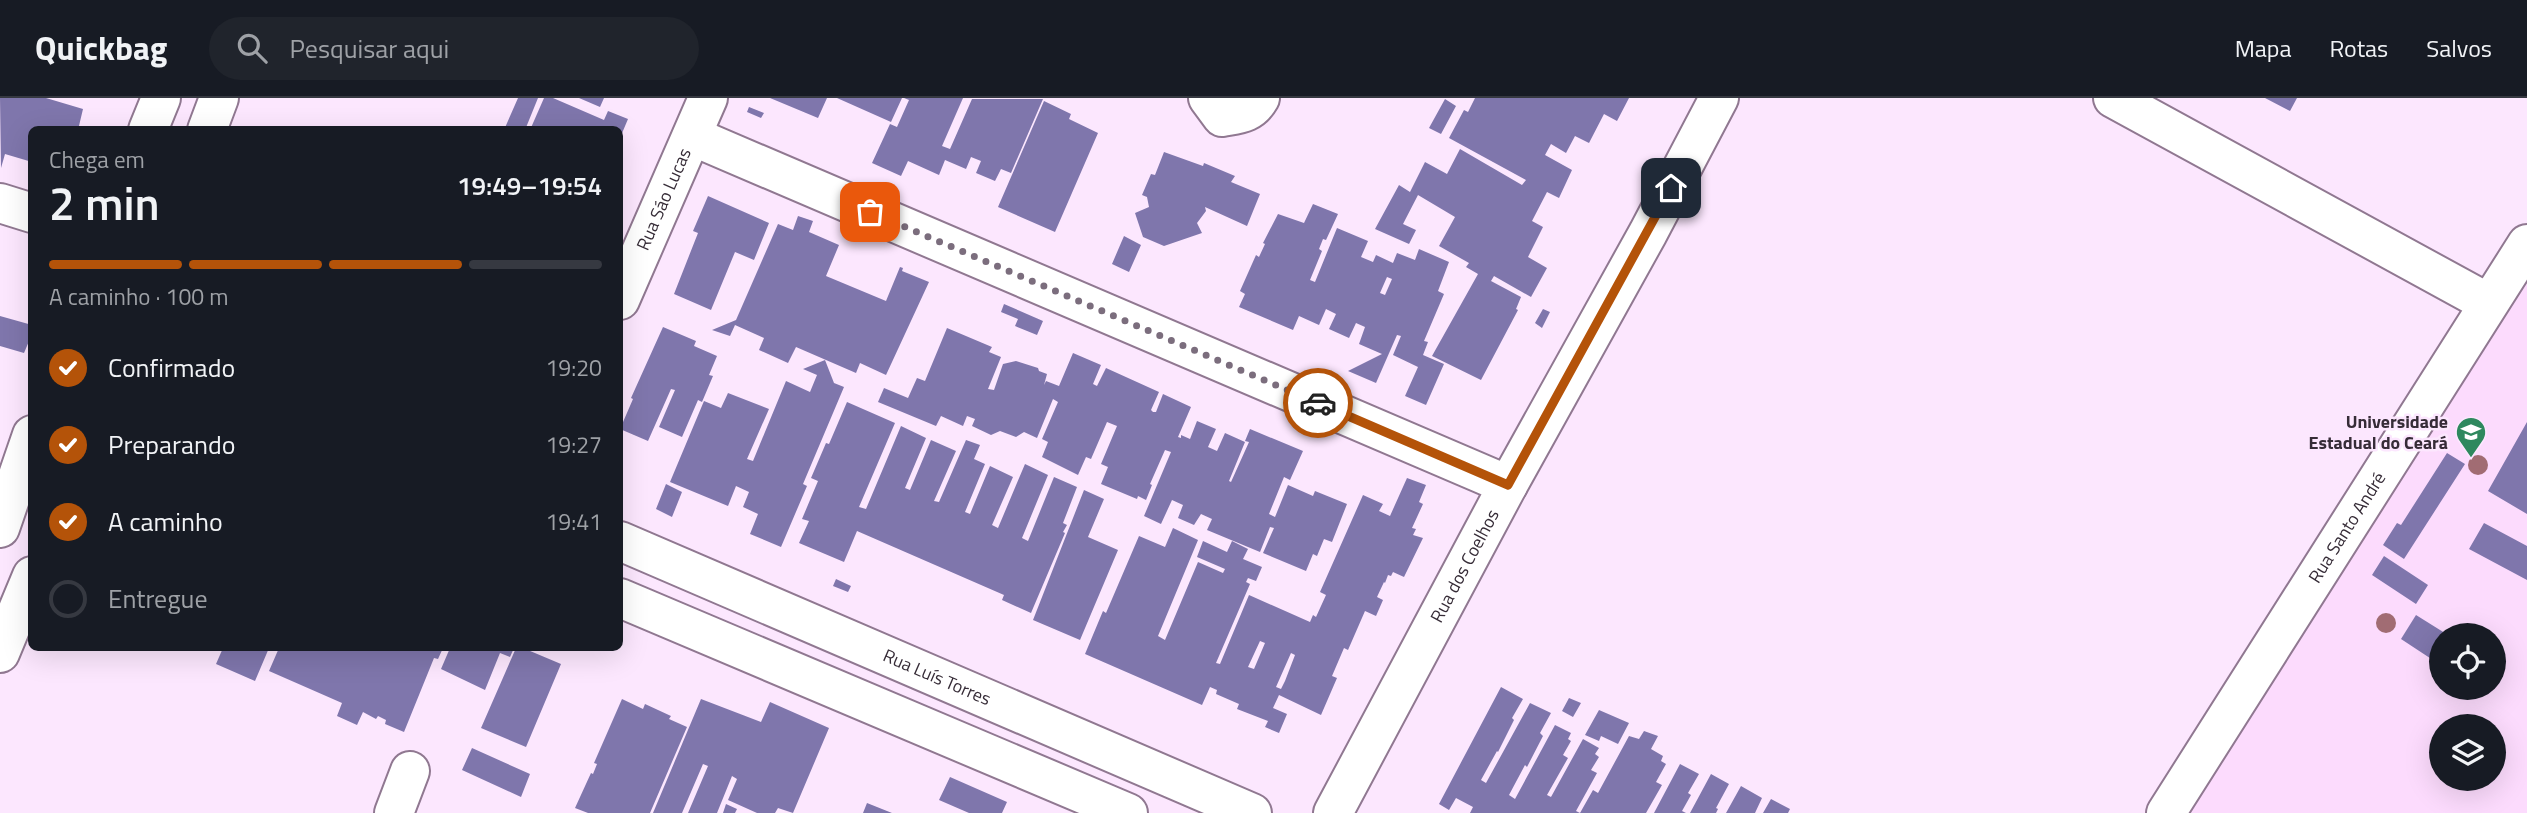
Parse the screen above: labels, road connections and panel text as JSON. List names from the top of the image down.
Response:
{
  "streets": {
    "street": [
      "Rua Sáo Lucas",
      "Rua Santo André",
      "Rua dos Coelhos",
      "Rua Luís Torres"
    ]
  },
  "places": {
    "school or university": ["Universidade Estadual do Ceará"]
  },
  "page": {
    "header": "Quickbag",
    "search": "Pesquisar aqui",
    "nav": ["Mapa", "Rotas", "Salvos"],
    "heading": ["2 min", "Chega em", "19:49–19:54"],
    "bar": "A caminho · 100 m",
    "list": [
      ["Confirmado", "19:20"],
      ["Preparando", "19:27"],
      ["A caminho", "19:41"],
      "Entregue"
    ]
  }
}
